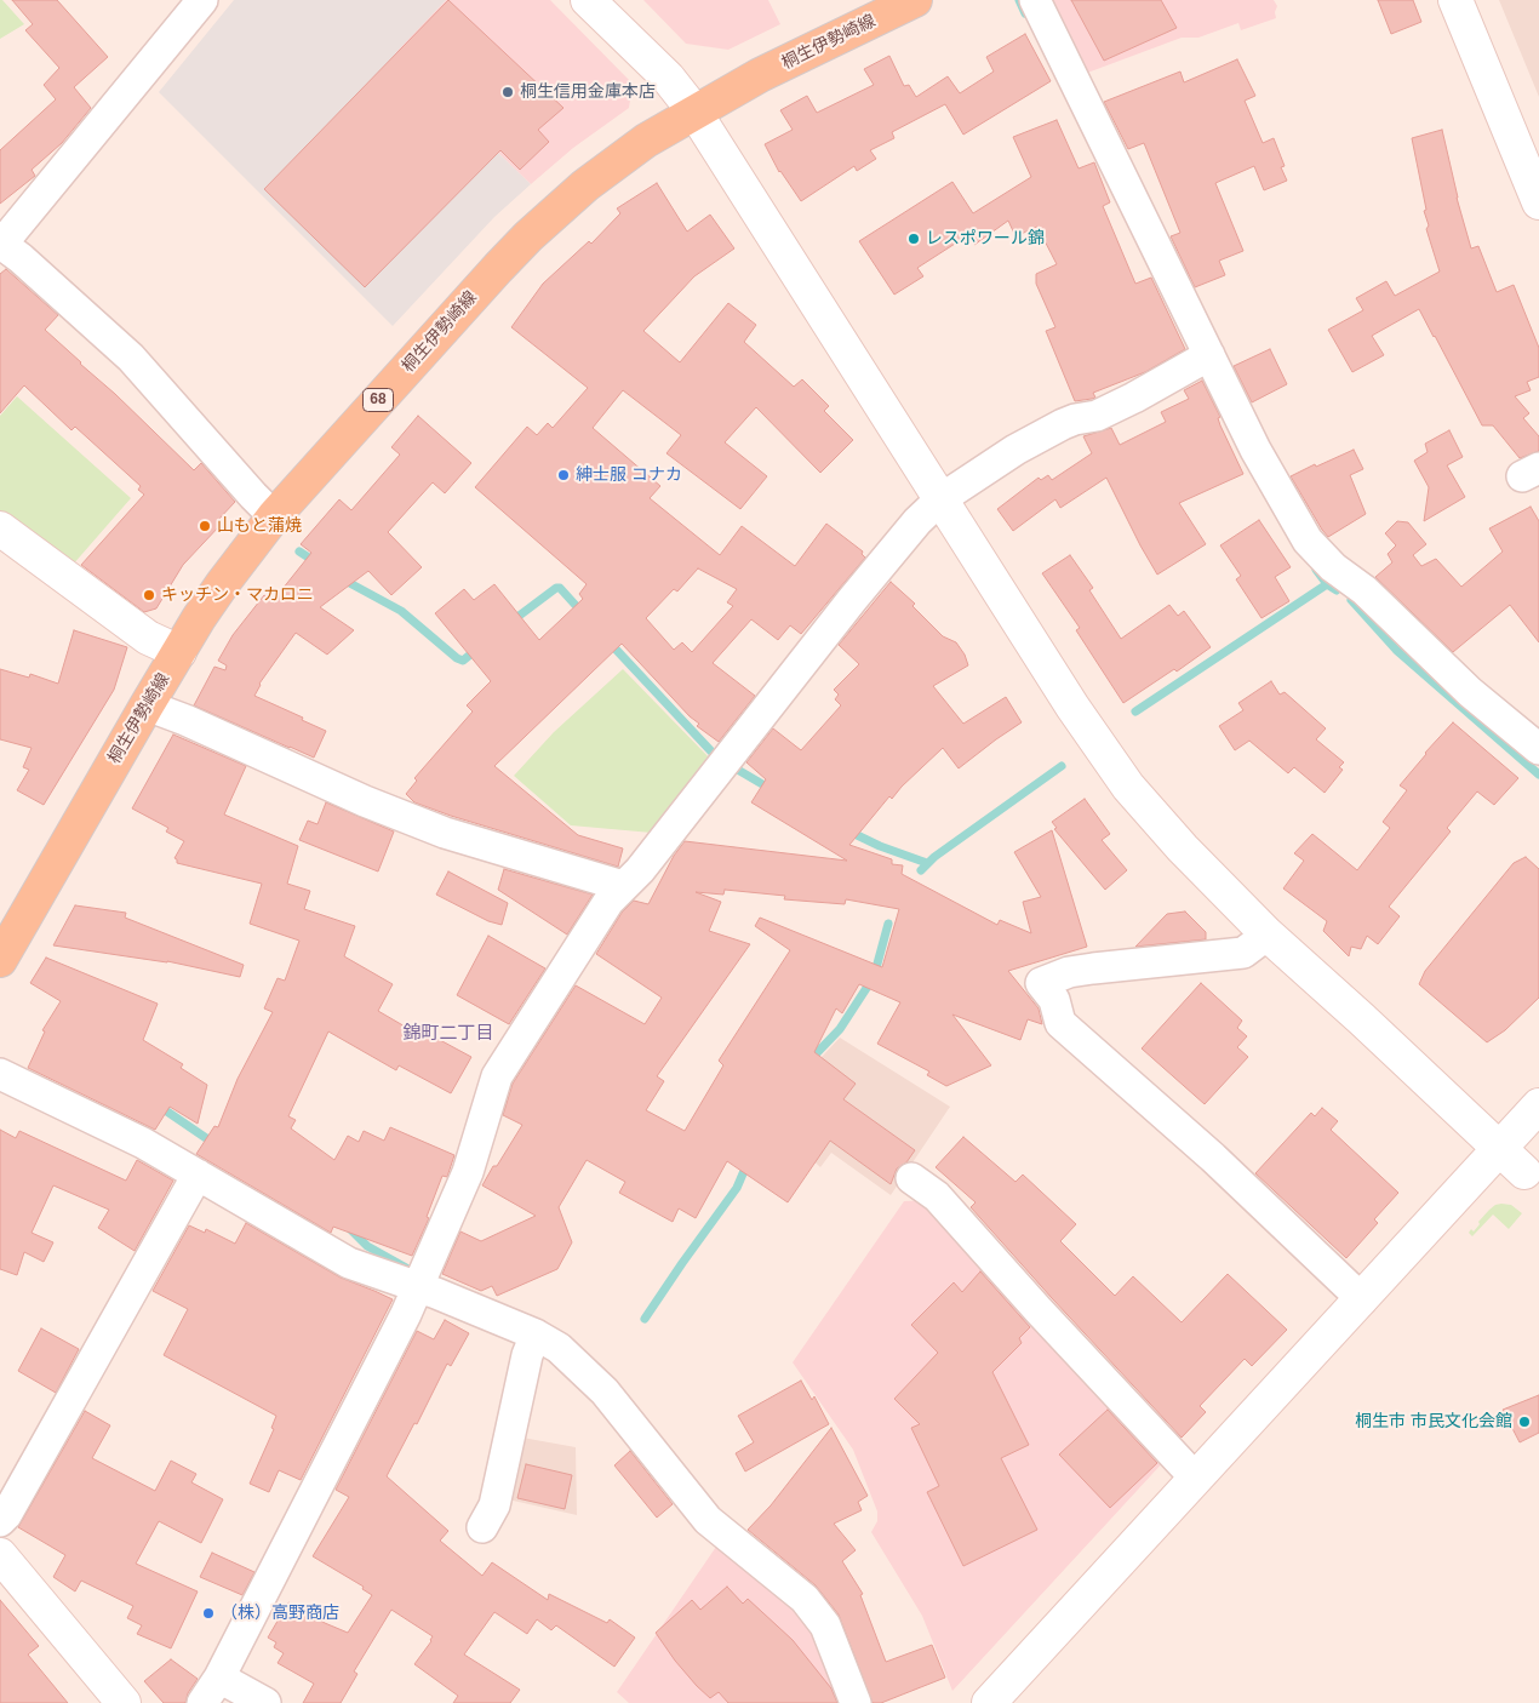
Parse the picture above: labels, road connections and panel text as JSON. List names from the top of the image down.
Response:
{
  "streets": {
    "main road": ["桐生伊勢崎線", "68"]
  },
  "districts": ["錦町二丁目"],
  "places": [
    "桐生信用金庫本店",
    "レスポワール錦",
    "紳士服 コナカ",
    "山もと蒲焼",
    "キッチン・マカロニ",
    "桐生市 市民文化会館",
    "（株）高野商店"
  ]
}
